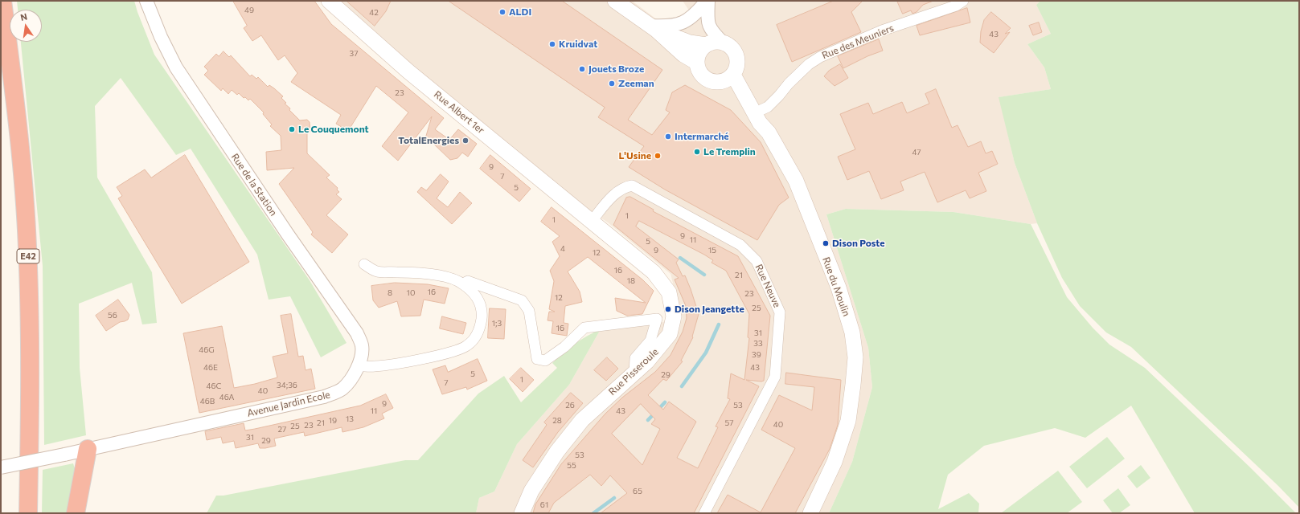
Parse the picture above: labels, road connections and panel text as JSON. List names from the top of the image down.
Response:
{
  "streets": {
    "highway": ["E42"],
    "main road": ["Rue Albert 1er", "Rue du Moulin", "Rue Pisseroule"],
    "street": [
      "Rue des Meuniers",
      "Rue de la Station",
      "Rue Neuve",
      "Avenue Jardin Ecole"
    ]
  },
  "crossings": [
    ["Rue des Meuniers", "Rue du Moulin"],
    ["Rue Albert 1er", "Rue Neuve"],
    ["Rue Albert 1er", "Rue Pisseroule"],
    ["Rue de la Station", "Avenue Jardin Ecole"],
    ["Rue Neuve", "Rue Pisseroule"]
  ],
  "places": [
    "ALDI",
    "Kruidvat",
    "Jouets Broze",
    "Zeeman",
    "Le Couquemont",
    "Intermarché",
    "TotalEnergies",
    "Le Tremplin",
    "L'Usine",
    "Dison Poste",
    "Dison Jeangette"
  ],
  "house_numbers": [
    "49",
    "42",
    "43",
    "37",
    "23",
    "47",
    "9",
    "7",
    "5",
    "1",
    "1",
    "9",
    "11",
    "5",
    "4",
    "9",
    "15",
    "12",
    "16",
    "21",
    "18",
    "16",
    "8",
    "10",
    "23",
    "12",
    "25",
    "56",
    "1;3",
    "16",
    "31",
    "33",
    "46G",
    "39",
    "46E",
    "43",
    "5",
    "29",
    "1",
    "7",
    "34;36",
    "46C",
    "40",
    "46A",
    "46B",
    "9",
    "26",
    "53",
    "11",
    "43",
    "13",
    "19",
    "28",
    "21",
    "57",
    "40",
    "23",
    "25",
    "27",
    "31",
    "29",
    "53",
    "55",
    "65",
    "61"
  ],
  "north": "top"
}
